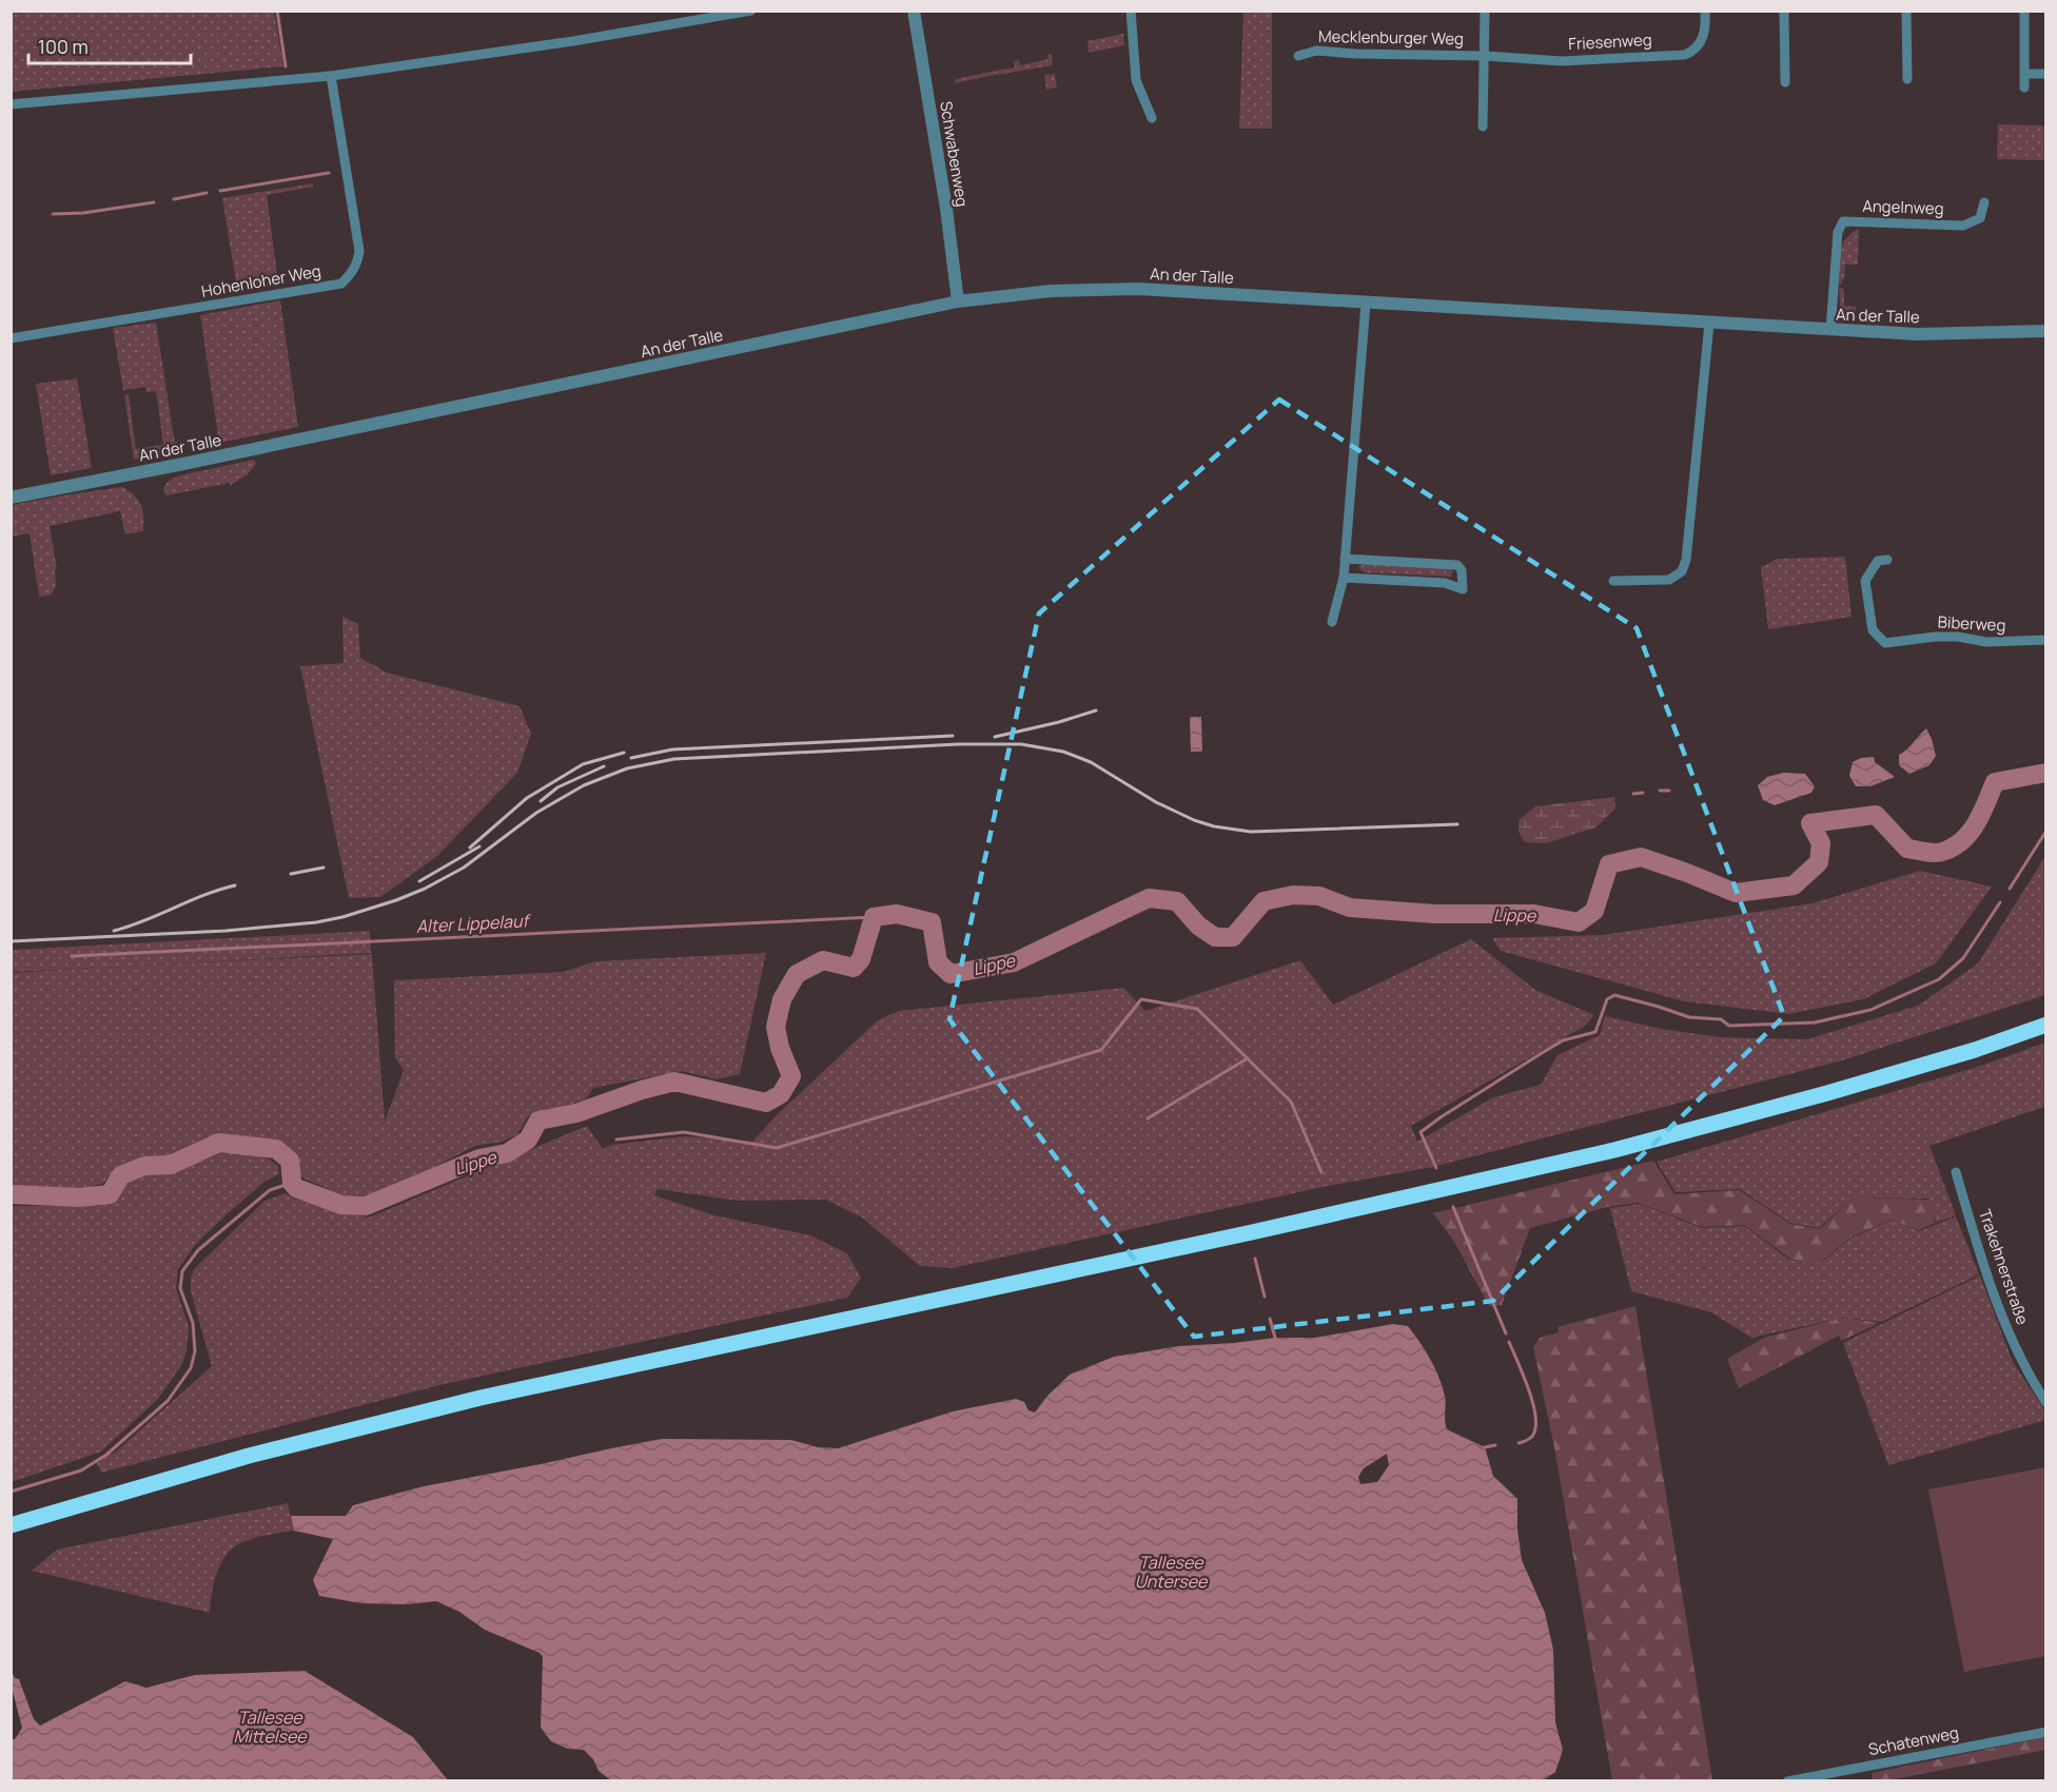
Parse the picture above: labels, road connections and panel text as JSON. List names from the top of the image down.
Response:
{
  "streets": {
    "street": [
      "Mecklenburger Weg",
      "Friesenweg",
      "Schwabenweg",
      "Angelnweg",
      "An der Talle",
      "Hohenloher Weg",
      "Biberweg",
      "Trakehnerstraße",
      "Schatenweg"
    ]
  },
  "crossings": [
    ["Mecklenburger Weg", "Friesenweg"],
    ["Schwabenweg", "An der Talle"],
    ["Angelnweg", "An der Talle"]
  ],
  "water": [
    "Lippe",
    "Alter Lippelauf",
    "Tallesee Untersee",
    "Tallesee Mittelsee"
  ],
  "scale_bar": "100 m"
}
